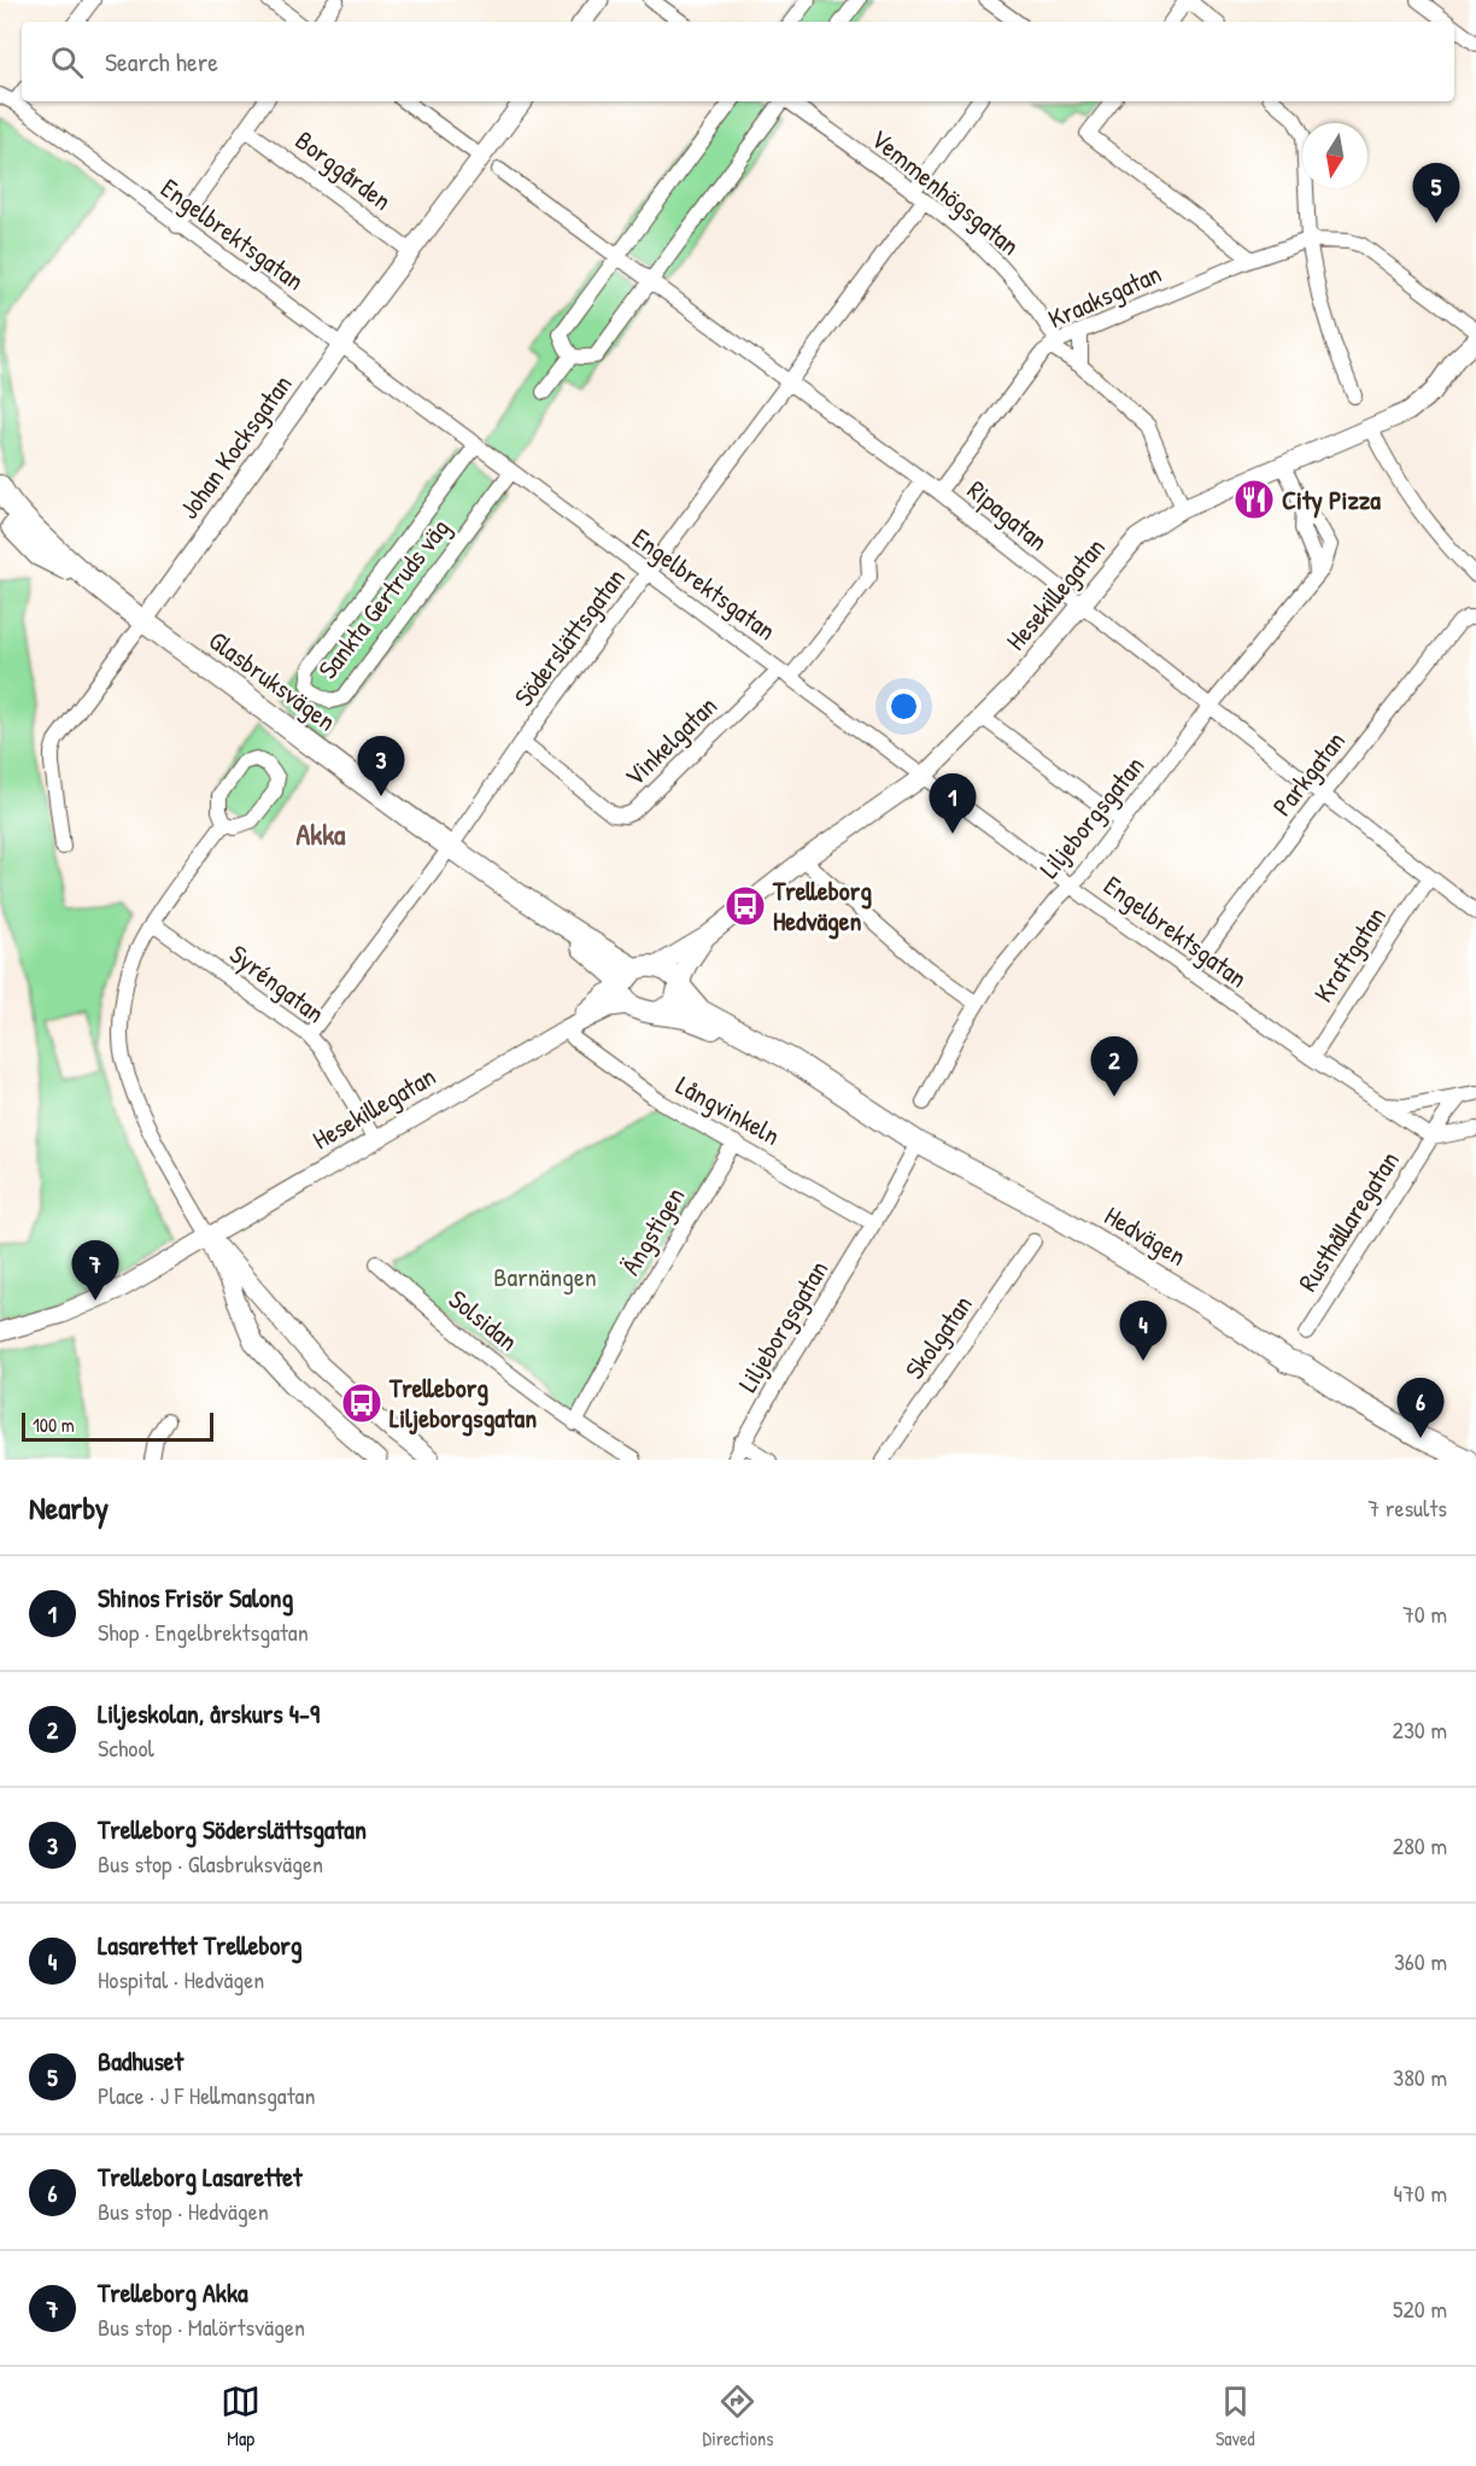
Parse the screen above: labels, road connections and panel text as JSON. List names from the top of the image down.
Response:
{
  "streets": {
    "main road": ["Glasbruksvägen", "Hedvägen"],
    "street": [
      "Borggården",
      "Vemmenhögsgatan",
      "Engelbrektsgatan",
      "Kraaksgatan",
      "Johan Kocksgatan",
      "Ripagatan",
      "Hesekillegatan",
      "Sankta Gertruds väg",
      "Söderslättsgatan",
      "Vinkelgatan",
      "Parkgatan",
      "Liljeborgsgatan",
      "Kraftgatan",
      "Syréngatan",
      "Långvinkeln",
      "Rusthållaregatan",
      "Ängstigen",
      "Solsidan",
      "Skolgatan"
    ]
  },
  "crossings": [
    ["Borggården", "Johan Kocksgatan"],
    ["Vemmenhögsgatan", "Kraaksgatan"],
    ["Vemmenhögsgatan", "Hesekillegatan"],
    ["Vemmenhögsgatan", "Söderslättsgatan"],
    ["Engelbrektsgatan", "Johan Kocksgatan"],
    ["Engelbrektsgatan", "Hesekillegatan"],
    ["Engelbrektsgatan", "Sankta Gertruds väg"],
    ["Engelbrektsgatan", "Söderslättsgatan"],
    ["Engelbrektsgatan", "Vinkelgatan"],
    ["Engelbrektsgatan", "Parkgatan"],
    ["Engelbrektsgatan", "Liljeborgsgatan"],
    ["Engelbrektsgatan", "Kraftgatan"],
    ["Engelbrektsgatan", "Rusthållaregatan"],
    ["Kraaksgatan", "Ripagatan"],
    ["Johan Kocksgatan", "Glasbruksvägen"],
    ["Ripagatan", "Hesekillegatan"],
    ["Ripagatan", "Söderslättsgatan"],
    ["Ripagatan", "Vinkelgatan"],
    ["Ripagatan", "Parkgatan"],
    ["Ripagatan", "Liljeborgsgatan"],
    ["Ripagatan", "Kraftgatan"],
    ["Hesekillegatan", "Glasbruksvägen"],
    ["Hesekillegatan", "Liljeborgsgatan"],
    ["Hesekillegatan", "Syréngatan"],
    ["Hesekillegatan", "Långvinkeln"],
    ["Hesekillegatan", "Hedvägen"],
    ["Söderslättsgatan", "Glasbruksvägen"],
    ["Söderslättsgatan", "Vinkelgatan"],
    ["Söderslättsgatan", "Syréngatan"],
    ["Glasbruksvägen", "Hedvägen"],
    ["Liljeborgsgatan", "Långvinkeln"],
    ["Liljeborgsgatan", "Hedvägen"],
    ["Långvinkeln", "Ängstigen"],
    ["Ängstigen", "Solsidan"]
  ],
  "districts": ["Akka"],
  "parks": ["Barnängen"],
  "places": {
    "restaurant": ["City Pizza"],
    "bus stop": ["Trelleborg Hedvägen", "Trelleborg Liljeborgsgatan"]
  },
  "scale_bar": "100 m",
  "north": "bottom",
  "page": {
    "search": "Search here",
    "pins": [
      "5",
      "3",
      "1",
      "2",
      "7",
      "4",
      "6"
    ],
    "scale": "100 m",
    "heading": ["Nearby", "7 results"],
    "list": [
      {
        "mark": "1",
        "name": "Shinos Frisör Salong",
        "note": "Shop · Engelbrektsgatan",
        "value": "70 m"
      },
      {
        "mark": "2",
        "name": "Liljeskolan, årskurs 4-9",
        "note": "School",
        "value": "230 m"
      },
      {
        "mark": "3",
        "name": "Trelleborg Söderslättsgatan",
        "note": "Bus stop · Glasbruksvägen",
        "value": "280 m"
      },
      {
        "mark": "4",
        "name": "Lasarettet Trelleborg",
        "note": "Hospital · Hedvägen",
        "value": "360 m"
      },
      {
        "mark": "5",
        "name": "Badhuset",
        "note": "Place · J F Hellmansgatan",
        "value": "380 m"
      },
      {
        "mark": "6",
        "name": "Trelleborg Lasarettet",
        "note": "Bus stop · Hedvägen",
        "value": "470 m"
      },
      {
        "mark": "7",
        "name": "Trelleborg Akka",
        "note": "Bus stop · Malörtsvägen",
        "value": "520 m"
      }
    ],
    "nav": ["Map", "Directions", "Saved"]
  }
}
